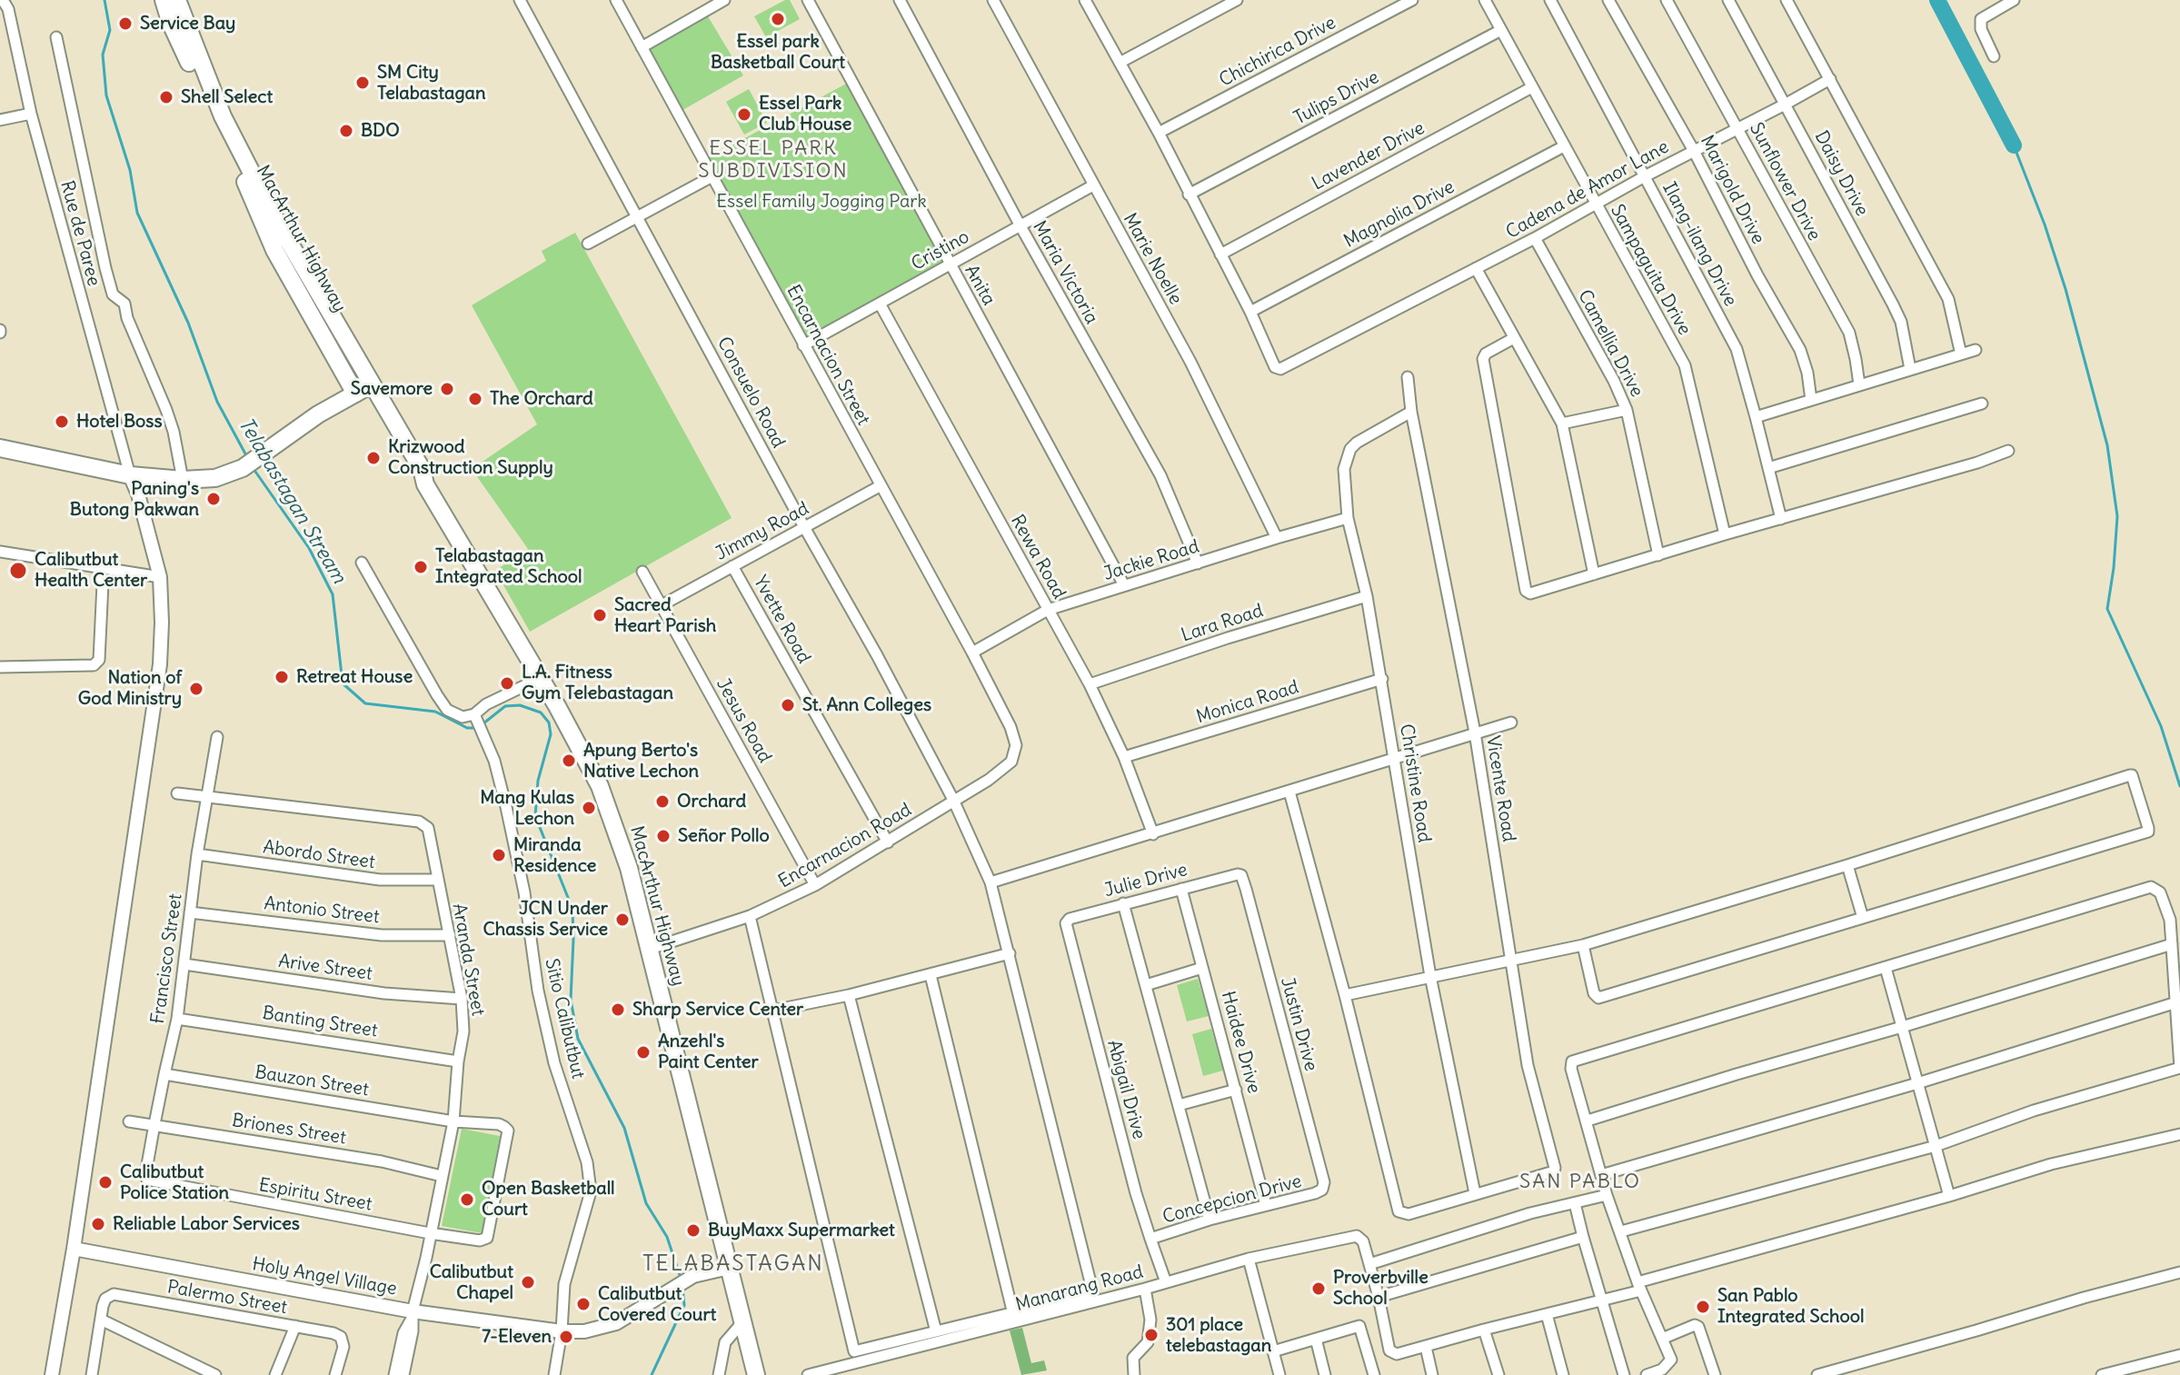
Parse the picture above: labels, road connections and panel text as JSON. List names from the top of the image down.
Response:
{
  "streets": {
    "main road": ["MacArthur Highway"],
    "street": [
      "Chichirica Drive",
      "Tulips Drive",
      "Lavender Drive",
      "Daisy Drive",
      "Sunflower Drive",
      "Cadena de Amor Lane",
      "Marigold Drive",
      "Magnolia Drive",
      "Rue de Paree",
      "Ilang-ilang Drive",
      "Cristino",
      "Marie Noelle",
      "Sampaguita Drive",
      "Maria Victoria",
      "Anita",
      "Camellia Drive",
      "Encarnacion Street",
      "Consuelo Road",
      "Jimmy Road",
      "Rewa Road",
      "Jackie Road",
      "Yvette Road",
      "Lara Road",
      "Monica Road",
      "Jesus Road",
      "Christine Road",
      "Vicente Road",
      "Encarnacion Road",
      "Abordo Street",
      "Julie Drive",
      "Antonio Street",
      "Francisco Street",
      "Aranda Street",
      "Arive Street",
      "Sitio Calibutbut",
      "Banting Street",
      "Justin Drive",
      "Haidee Drive",
      "Bauzon Street",
      "Abigail Drive",
      "Briones Street",
      "Espiritu Street",
      "Concepcion Drive",
      "Holy Angel Village",
      "Manarang Road",
      "Palermo Street"
    ]
  },
  "crossings": [
    ["Tulips Drive", "Sampaguita Drive"],
    ["Lavender Drive", "Sampaguita Drive"],
    ["Daisy Drive", "Cadena de Amor Lane"],
    ["Sunflower Drive", "Cadena de Amor Lane"],
    ["Cadena de Amor Lane", "Marigold Drive"],
    ["Cadena de Amor Lane", "Magnolia Drive"],
    ["Cadena de Amor Lane", "Ilang-ilang Drive"],
    ["Cadena de Amor Lane", "Sampaguita Drive"],
    ["Cadena de Amor Lane", "Camellia Drive"],
    ["Magnolia Drive", "Sampaguita Drive"],
    ["MacArthur Highway", "Encarnacion Road"],
    ["MacArthur Highway", "Holy Angel Village"],
    ["Cristino", "Marie Noelle"],
    ["Cristino", "Maria Victoria"],
    ["Cristino", "Anita"],
    ["Cristino", "Encarnacion Street"],
    ["Cristino", "Rewa Road"],
    ["Marie Noelle", "Jackie Road"],
    ["Maria Victoria", "Jackie Road"],
    ["Anita", "Jackie Road"],
    ["Encarnacion Street", "Jimmy Road"],
    ["Encarnacion Street", "Jackie Road"],
    ["Encarnacion Street", "Encarnacion Road"],
    ["Consuelo Road", "Jimmy Road"],
    ["Consuelo Road", "Encarnacion Road"],
    ["Jimmy Road", "Yvette Road"],
    ["Jimmy Road", "Jesus Road"],
    ["Rewa Road", "Jackie Road"],
    ["Rewa Road", "Lara Road"],
    ["Rewa Road", "Monica Road"],
    ["Jackie Road", "Christine Road"],
    ["Yvette Road", "Encarnacion Road"],
    ["Lara Road", "Christine Road"],
    ["Monica Road", "Christine Road"],
    ["Jesus Road", "Encarnacion Road"],
    ["Christine Road", "Vicente Road"],
    ["Abordo Street", "Francisco Street"],
    ["Abordo Street", "Aranda Street"],
    ["Julie Drive", "Justin Drive"],
    ["Julie Drive", "Haidee Drive"],
    ["Julie Drive", "Abigail Drive"],
    ["Antonio Street", "Francisco Street"],
    ["Antonio Street", "Aranda Street"],
    ["Francisco Street", "Aranda Street"],
    ["Francisco Street", "Arive Street"],
    ["Francisco Street", "Banting Street"],
    ["Francisco Street", "Bauzon Street"],
    ["Francisco Street", "Briones Street"],
    ["Francisco Street", "Espiritu Street"],
    ["Aranda Street", "Arive Street"],
    ["Aranda Street", "Banting Street"],
    ["Aranda Street", "Bauzon Street"],
    ["Aranda Street", "Briones Street"],
    ["Aranda Street", "Espiritu Street"],
    ["Aranda Street", "Holy Angel Village"],
    ["Sitio Calibutbut", "Holy Angel Village"],
    ["Justin Drive", "Concepcion Drive"],
    ["Haidee Drive", "Concepcion Drive"],
    ["Bauzon Street", "Espiritu Street"],
    ["Abigail Drive", "Concepcion Drive"],
    ["Abigail Drive", "Manarang Road"]
  ],
  "districts": ["ESSEL PARK SUBDIVISION", "SAN PABLO", "TELABASTAGAN"],
  "water": ["Telabastagan Stream"],
  "parks": ["Essel Family Jogging Park"],
  "places": [
    "Essel park Basketball Court",
    "Service Bay",
    "SM City Telabastagan",
    "Shell Select",
    "Essel Park Club House",
    "BDO",
    "Savemore",
    "The Orchard",
    "Hotel Boss",
    "Krizwood Construction Supply",
    "Paning's Butong Pakwan",
    "Telabastagan Integrated School",
    "Calibutbut Health Center",
    "Sacred Heart Parish",
    "Retreat House",
    "L.A. Fitness Gym Telebastagan",
    "Nation of God Ministry",
    "St. Ann Colleges",
    "Apung Berto's Native Lechon",
    "Orchard",
    "Mang Kulas Lechon",
    "Señor Pollo",
    "Miranda Residence",
    "JCN Under Chassis Service",
    "Sharp Service Center",
    "Anzehl's Paint Center",
    "Calibutbut Police Station",
    "Open Basketball Court",
    "Reliable Labor Services",
    "BuyMaxx Supermarket",
    "Calibutbut Chapel",
    "Proverbville School",
    "Calibutbut Covered Court",
    "San Pablo Integrated School",
    "301 place telebastagan",
    "7-Eleven"
  ]
}
